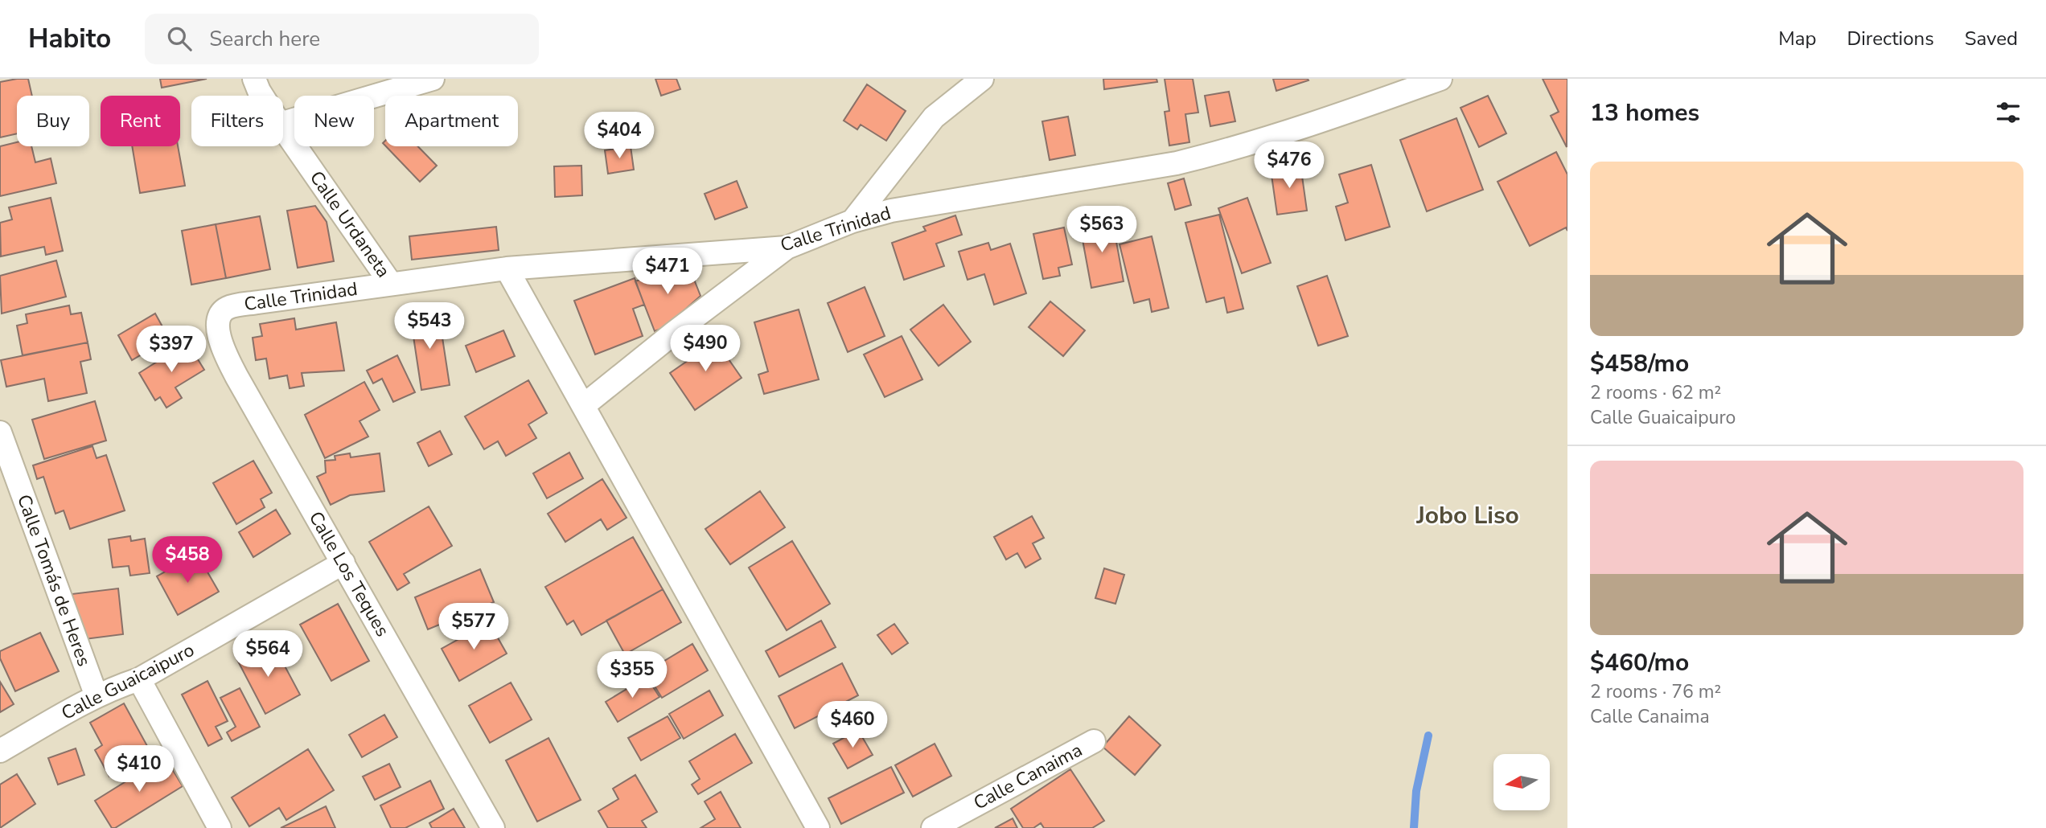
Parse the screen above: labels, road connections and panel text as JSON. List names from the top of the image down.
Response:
{
  "streets": {
    "street": [
      "Calle Urdaneta",
      "Calle Trinidad",
      "Calle Los Teques",
      "Calle Tomás de Heres",
      "Calle Guaicaipuro",
      "Calle Canaima"
    ]
  },
  "crossings": [
    ["Calle Urdaneta", "Calle Trinidad"],
    ["Calle Trinidad", "Calle Los Teques"],
    ["Calle Los Teques", "Calle Guaicaipuro"],
    ["Calle Tomás de Heres", "Calle Guaicaipuro"]
  ],
  "districts": ["Jobo Liso"],
  "north": "left",
  "page": {
    "header": "Habito",
    "search": "Search here",
    "nav": ["Map", "Directions", "Saved"],
    "heading": "13 homes",
    "chip": [
      "Buy",
      "Rent",
      "Filters",
      "New",
      "Apartment"
    ],
    "price": [
      "$404",
      "$476",
      "$563",
      "$471",
      "$543",
      "$490",
      "$397",
      "$458",
      "$577",
      "$564",
      "$355",
      "$460",
      "$410"
    ],
    "list": [
      {
        "name": "$458/mo",
        "note": "2 rooms · 62 m² · Calle Guaicaipuro"
      },
      {
        "name": "$460/mo",
        "note": "2 rooms · 76 m² · Calle Canaima"
      }
    ]
  }
}
